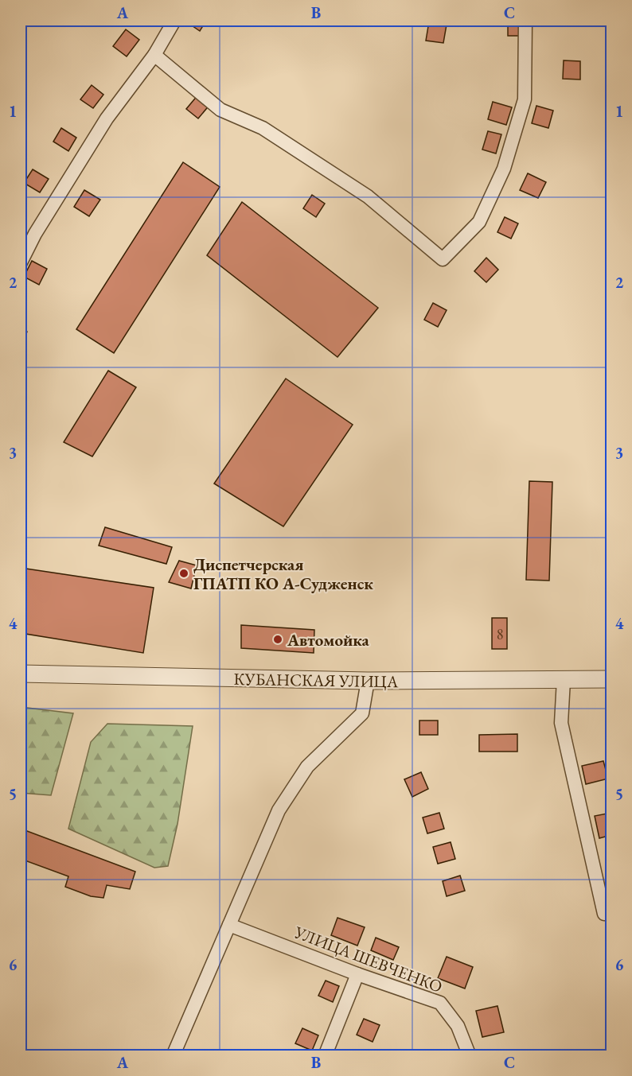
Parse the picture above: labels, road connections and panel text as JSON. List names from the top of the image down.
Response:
{
  "streets": {
    "street": ["КУБАНСКАЯ УЛИЦА", "УЛИЦА ШЕВЧЕНКО"]
  },
  "places": ["Диспетчерская ГПАТП КО А-Судженск", "Автомойка"],
  "house_numbers": ["8"],
  "grid": {
    "columns": ["A", "B", "C"],
    "rows": [
      "1",
      "2",
      "3",
      "4",
      "5",
      "6"
    ]
  }
}
